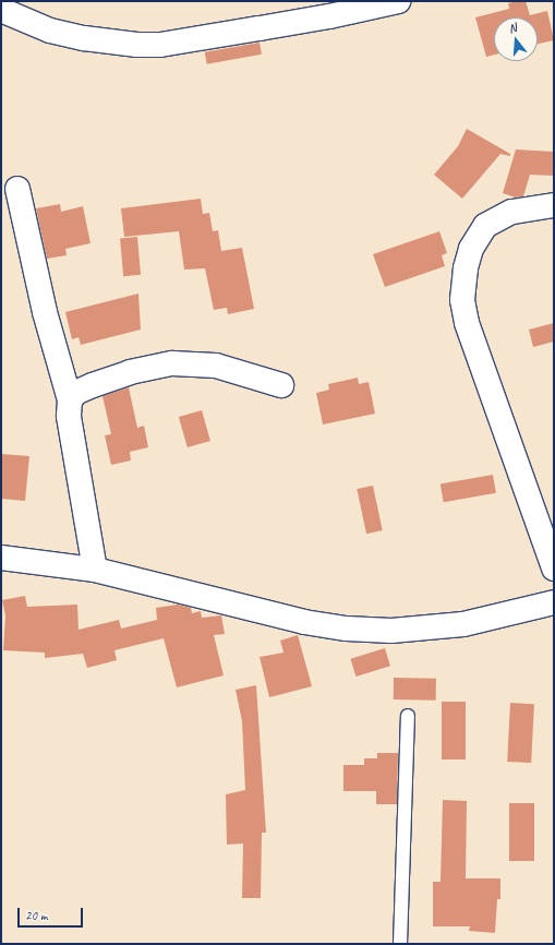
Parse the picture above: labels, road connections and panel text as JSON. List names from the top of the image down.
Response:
{
  "scale_bar": "20 m",
  "north": "top"
}
